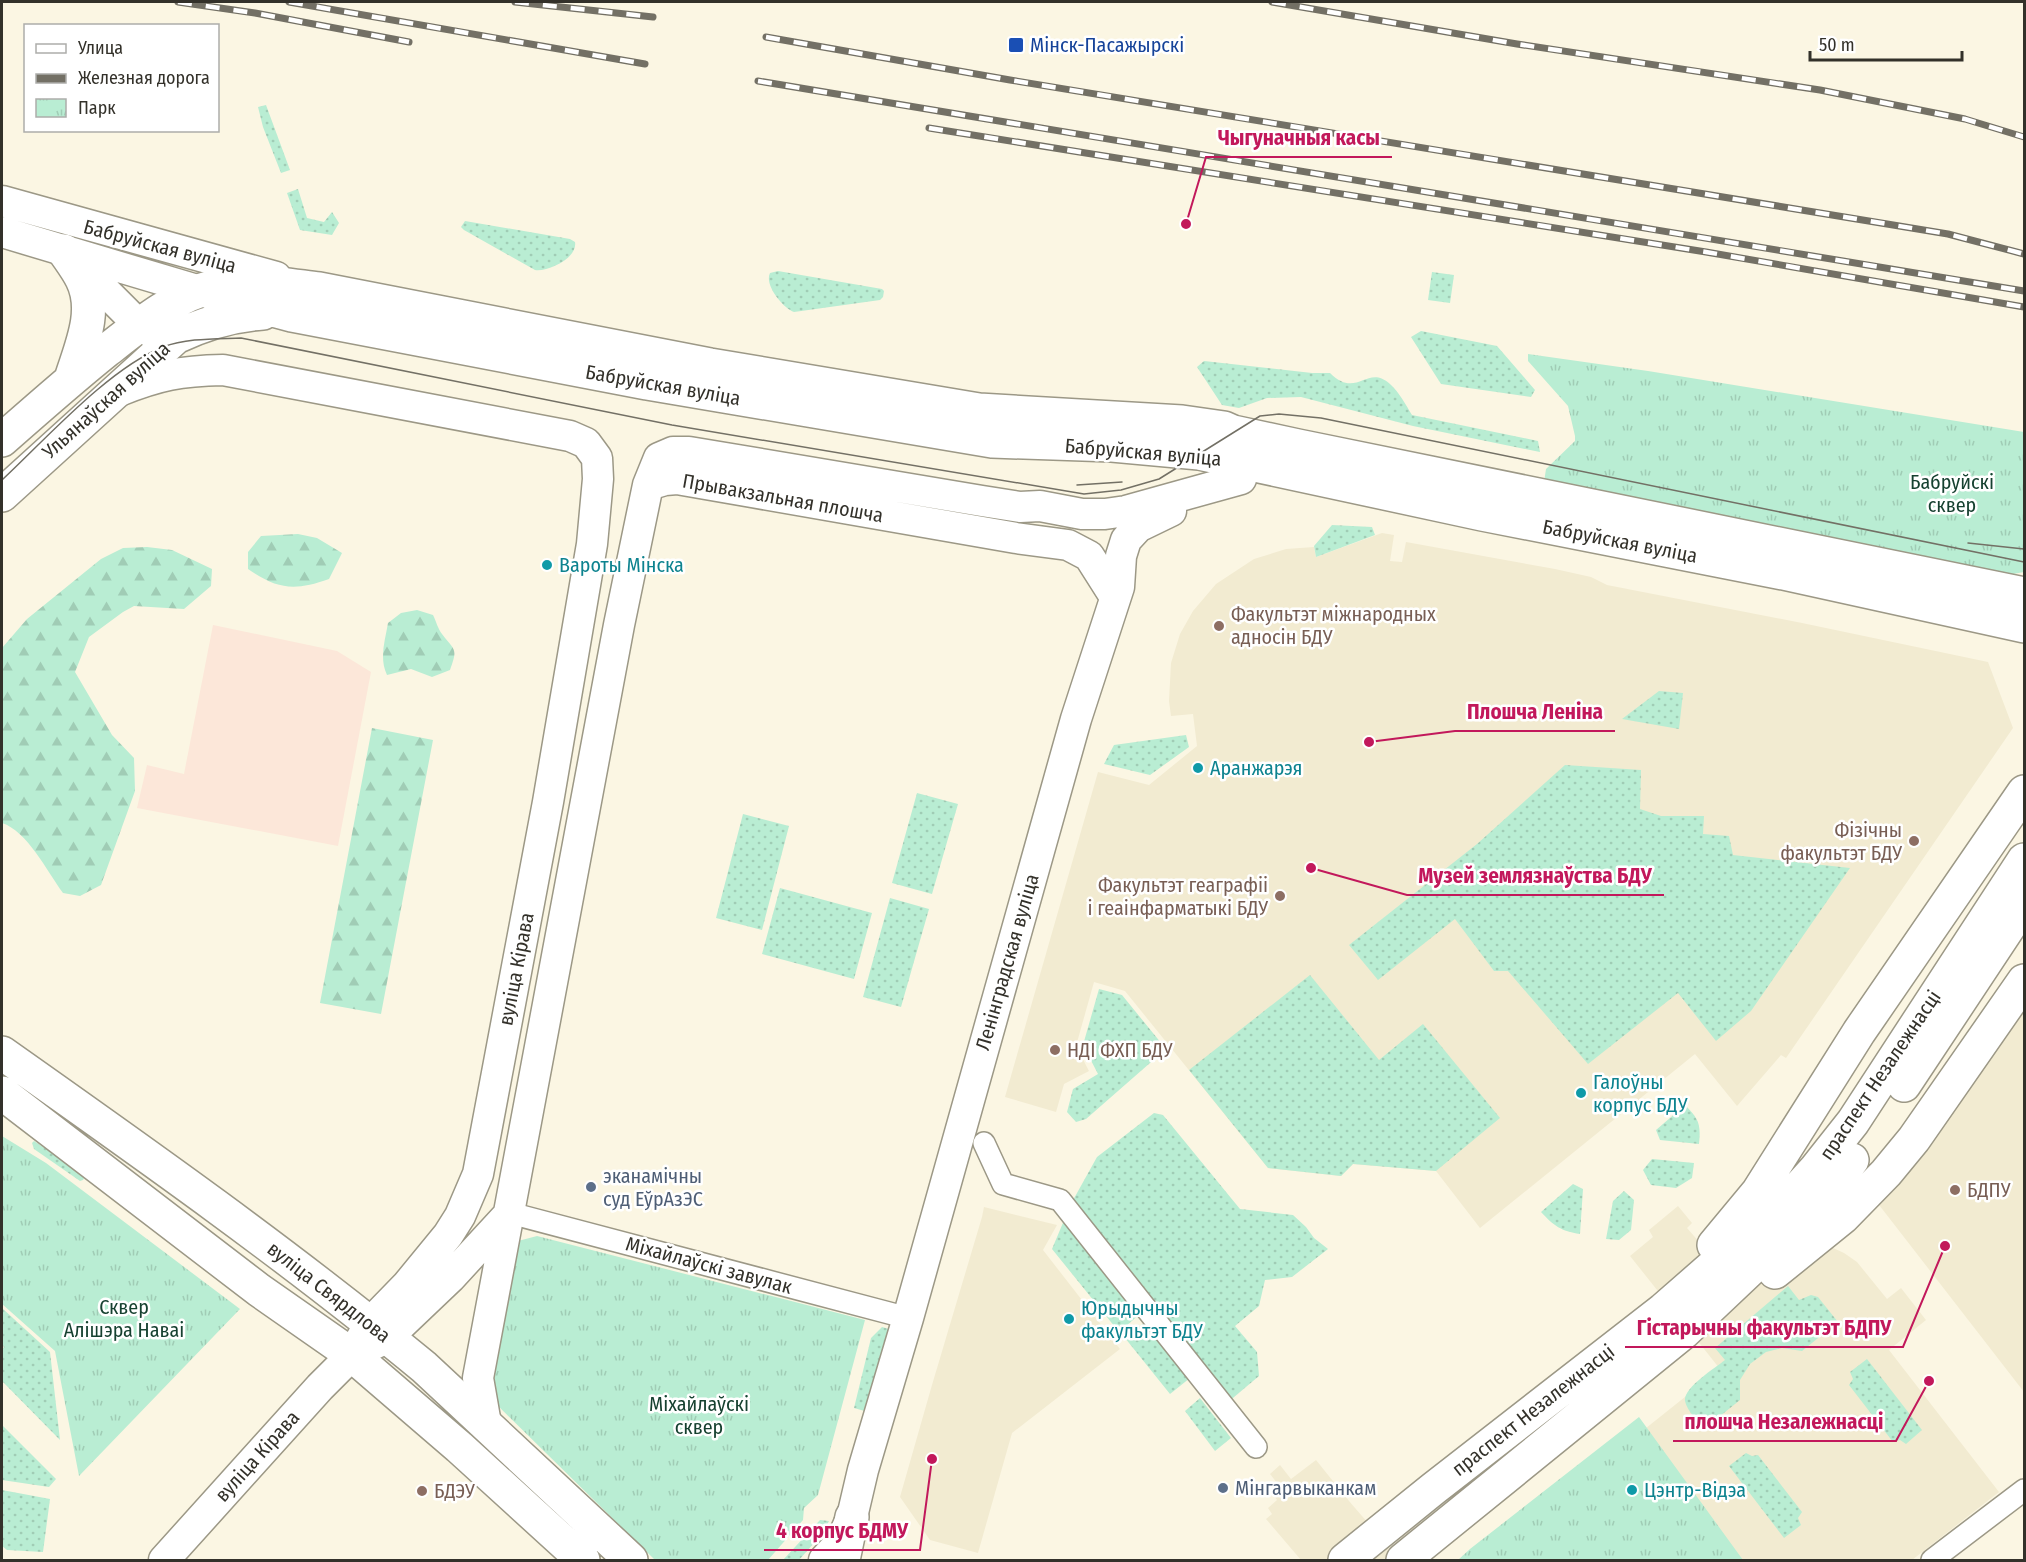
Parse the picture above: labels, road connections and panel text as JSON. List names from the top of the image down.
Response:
{
  "streets": {
    "main road": [
      "Бабруйская вуліца",
      "Ульянаўская вуліца",
      "праспект Незалежнасці",
      "вуліца Свярдлова"
    ],
    "street": [
      "Прывакзальная плошча",
      "Ленінградская вуліца",
      "вуліца Кірава",
      "Міхайлаўскі завулак"
    ]
  },
  "crossings": [
    ["Бабруйская вуліца", "Ульянаўская вуліца"],
    ["Бабруйская вуліца", "Прывакзальная плошча"],
    ["Бабруйская вуліца", "Ленінградская вуліца"],
    ["Прывакзальная плошча", "Ленінградская вуліца"],
    ["Прывакзальная плошча", "вуліца Кірава"],
    ["Ленінградская вуліца", "Міхайлаўскі завулак"],
    ["вуліца Кірава", "Міхайлаўскі завулак"],
    ["вуліца Кірава", "вуліца Свярдлова"]
  ],
  "parks": ["Бабруйскі сквер", "Сквер Алішэра Наваі", "Міхайлаўскі сквер"],
  "places": {
    "transit": ["Мінск-Пасажырскі"],
    "other": [
      "Чыгуначныя касы",
      "Вароты Мінска",
      "Факультэт міжнародных адносін БДУ",
      "Плошча Леніна",
      "Аранжарэя",
      "Фізічны факультэт БДУ",
      "Музей землязнаўства БДУ",
      "Факультэт геаграфіі і геаінфарматыкі БДУ",
      "НДІ ФХП БДУ",
      "Галоўны корпус БДУ",
      "эканамічны суд ЕўрАзЭС",
      "БДПУ",
      "Гістарычны факультэт БДПУ",
      "Юрыдычны факультэт БДУ",
      "плошча Незалежнасці",
      "4 корпус БДМУ",
      "Мінгарвыканкам",
      "Цэнтр-Відэа",
      "БДЭУ"
    ]
  },
  "legend": ["Улица", "Железная дорога", "Парк"],
  "scale_bar": "50 m"
}
